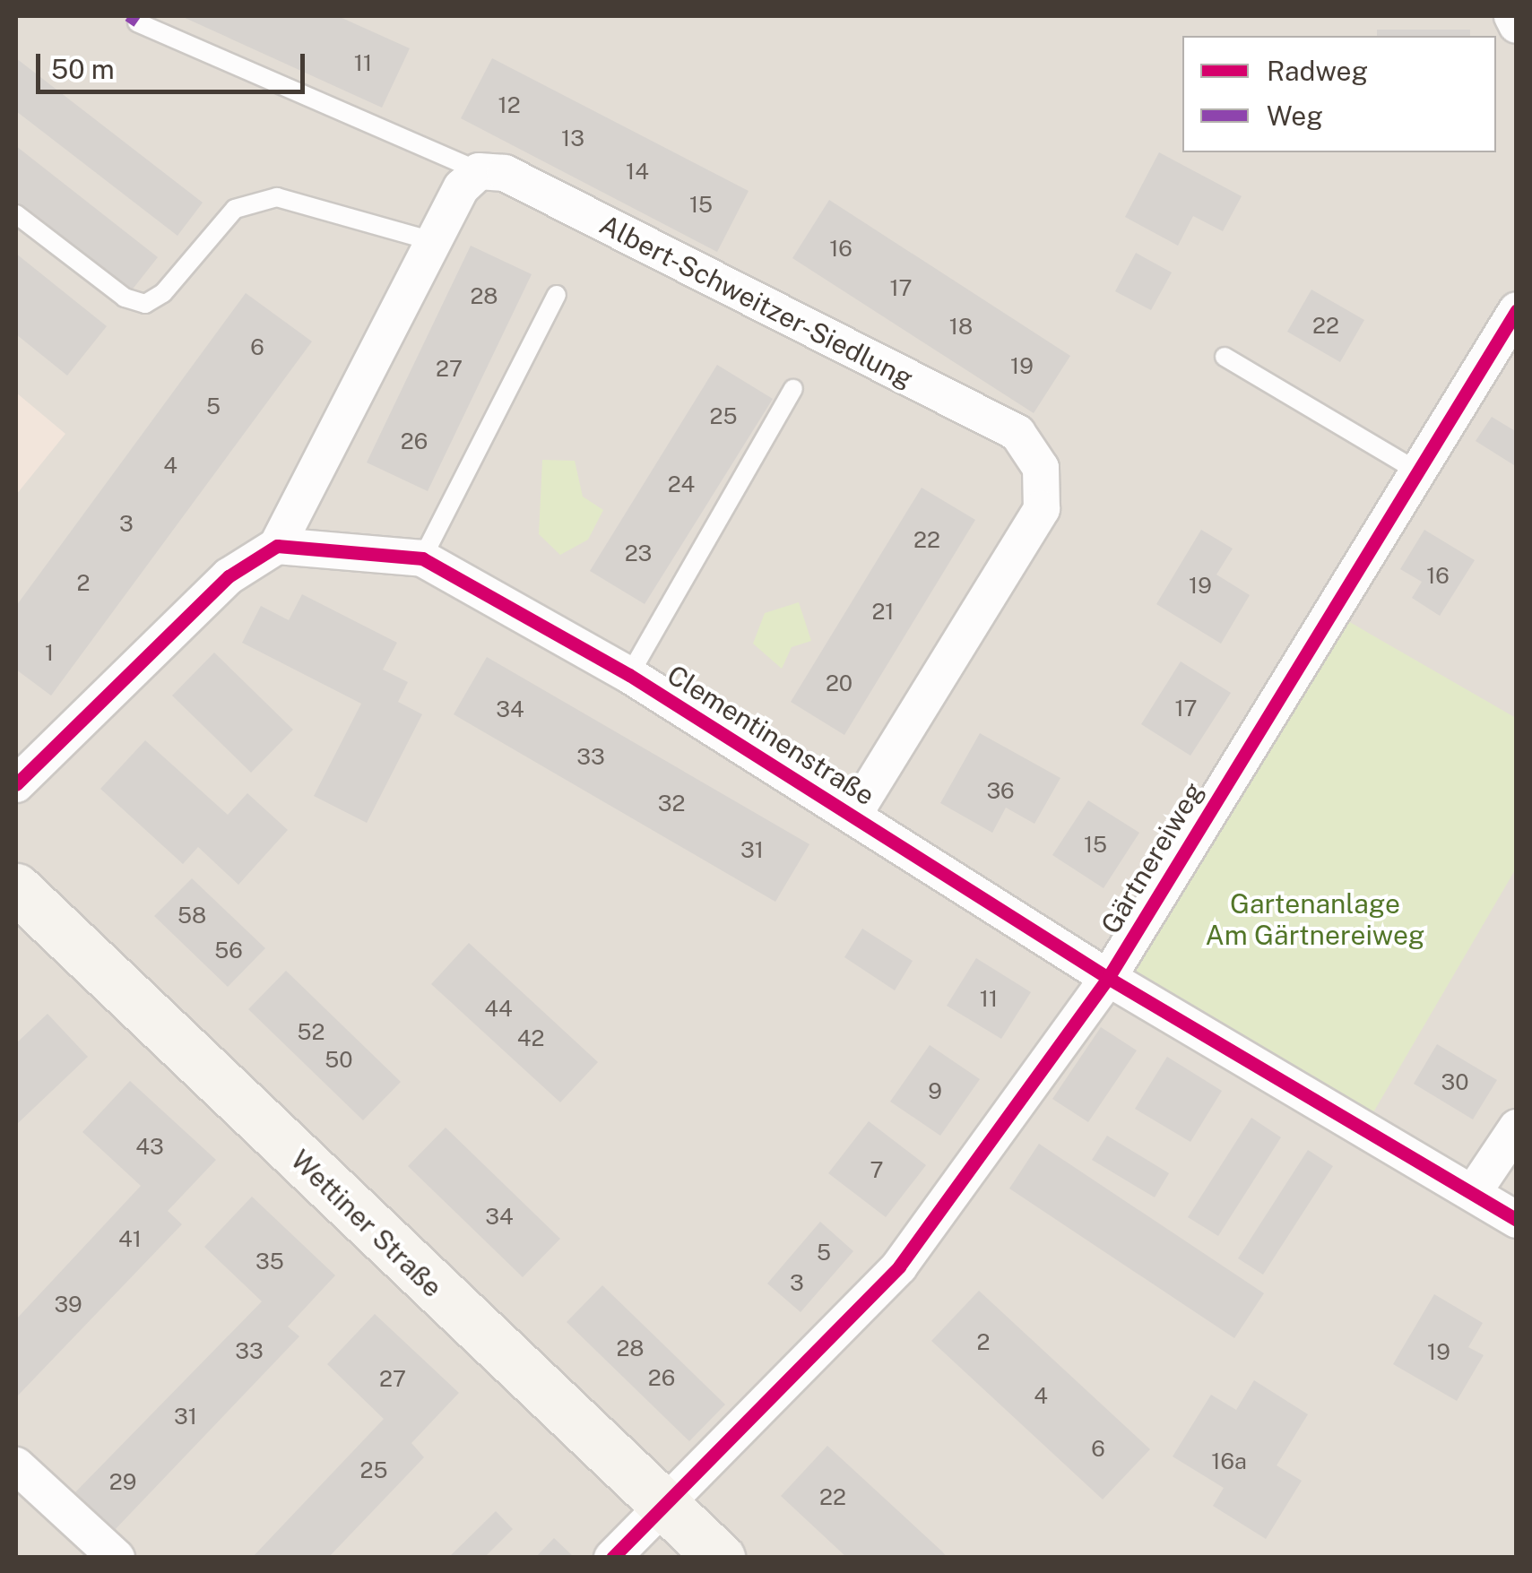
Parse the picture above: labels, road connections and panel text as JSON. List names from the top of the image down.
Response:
{
  "streets": {
    "street": [
      "Albert-Schweitzer-Siedlung",
      "Clementinenstraße",
      "Gärtnereiweg",
      "Wettiner Straße"
    ]
  },
  "crossings": [
    ["Albert-Schweitzer-Siedlung", "Clementinenstraße"],
    ["Clementinenstraße", "Gärtnereiweg"],
    ["Gärtnereiweg", "Wettiner Straße"]
  ],
  "parks": ["Gartenanlage Am Gärtnereiweg"],
  "house_numbers": [
    "11",
    "12",
    "13",
    "14",
    "15",
    "16",
    "17",
    "28",
    "22",
    "18",
    "6",
    "19",
    "27",
    "5",
    "25",
    "26",
    "4",
    "24",
    "3",
    "22",
    "23",
    "16",
    "2",
    "19",
    "21",
    "1",
    "20",
    "17",
    "34",
    "33",
    "36",
    "32",
    "15",
    "31",
    "58",
    "56",
    "11",
    "44",
    "52",
    "42",
    "50",
    "30",
    "9",
    "43",
    "7",
    "34",
    "41",
    "5",
    "35",
    "3",
    "39",
    "2",
    "28",
    "33",
    "19",
    "26",
    "27",
    "4",
    "31",
    "6",
    "16a",
    "25",
    "29",
    "22"
  ],
  "legend": ["Radweg", "Weg"],
  "scale_bar": "50 m"
}
